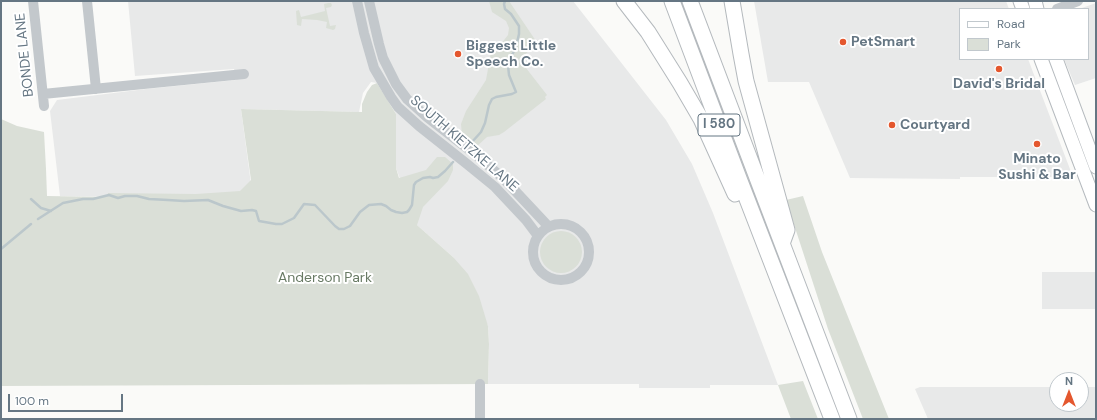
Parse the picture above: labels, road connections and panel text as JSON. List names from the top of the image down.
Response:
{
  "streets": {
    "highway": ["I 580"],
    "street": ["BONDE LANE", "SOUTH KIETZKE LANE"]
  },
  "parks": ["Anderson Park"],
  "places": [
    "PetSmart",
    "Biggest Little Speech Co.",
    "David's Bridal",
    "Courtyard",
    "Minato Sushi & Bar"
  ],
  "legend": ["Road", "Park"],
  "scale_bar": "100 m",
  "north": "top"
}
